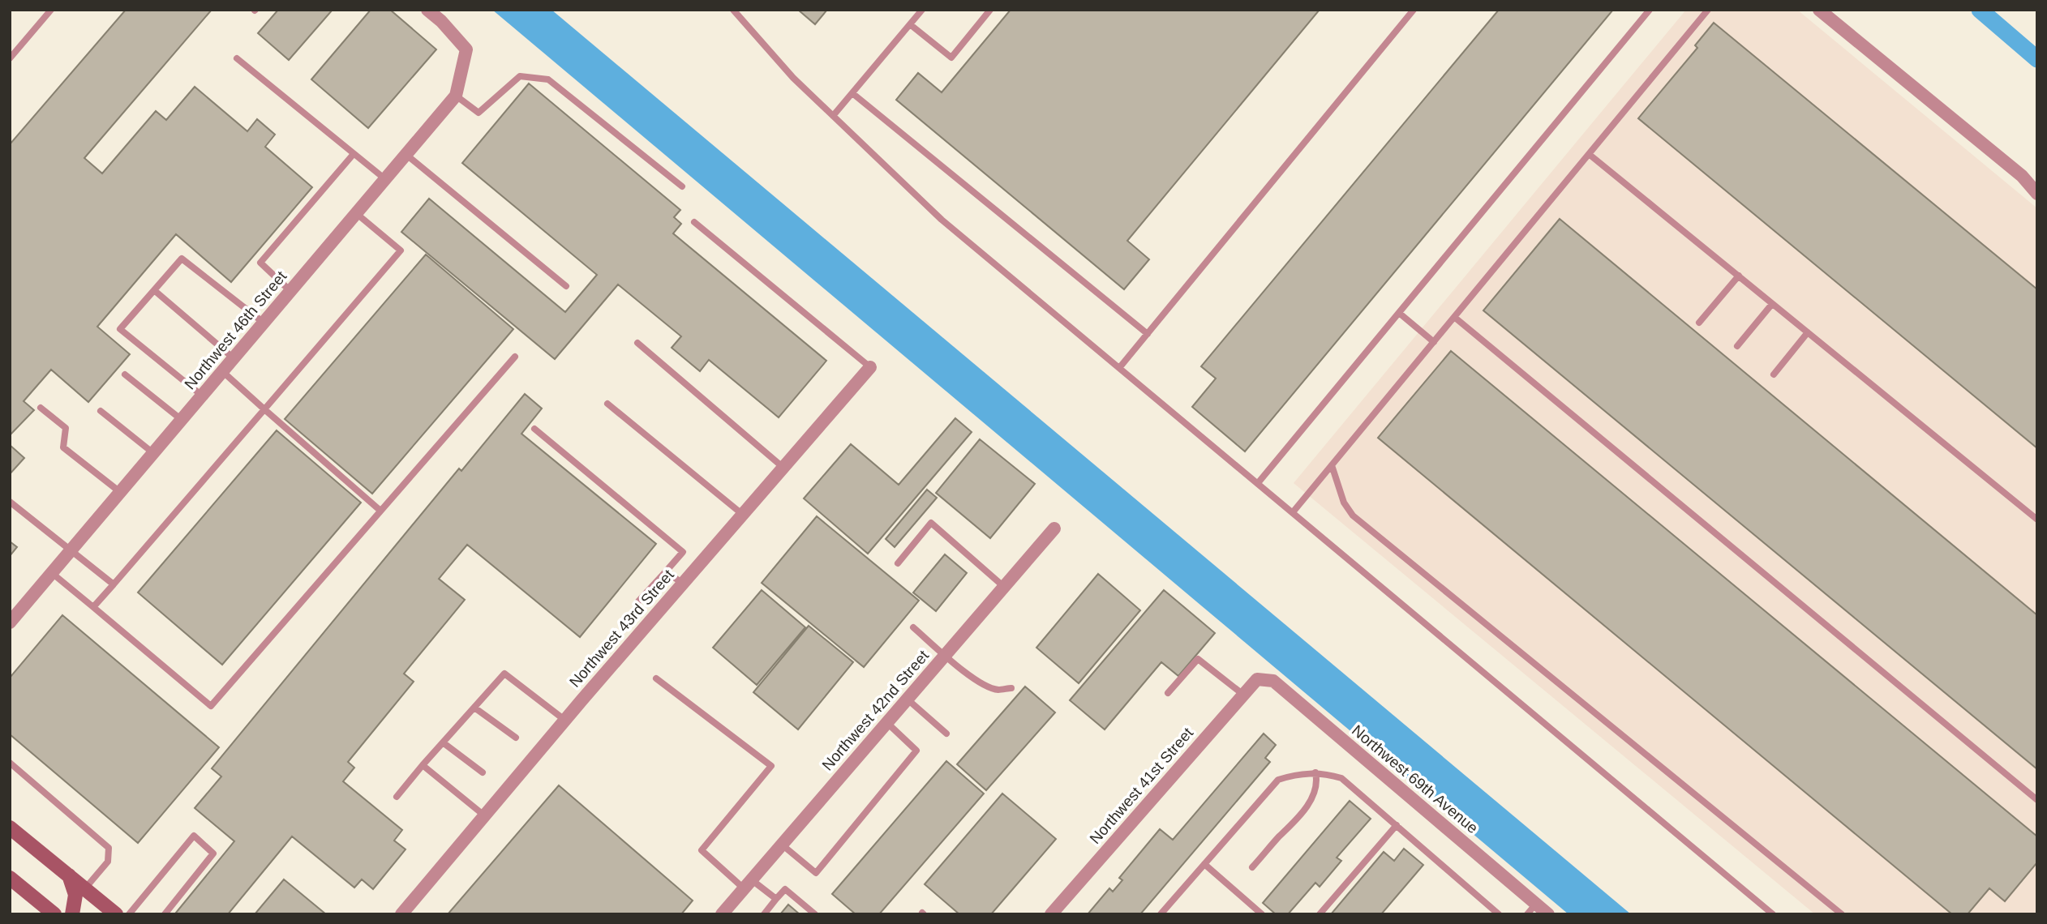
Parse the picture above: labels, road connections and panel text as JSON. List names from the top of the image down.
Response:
{
  "streets": {
    "street": [
      "Northwest 46th Street",
      "Northwest 43rd Street",
      "Northwest 42nd Street",
      "Northwest 69th Avenue",
      "Northwest 41st Street"
    ]
  },
  "crossings": [
    ["Northwest 69th Avenue", "Northwest 41st Street"]
  ]
}
